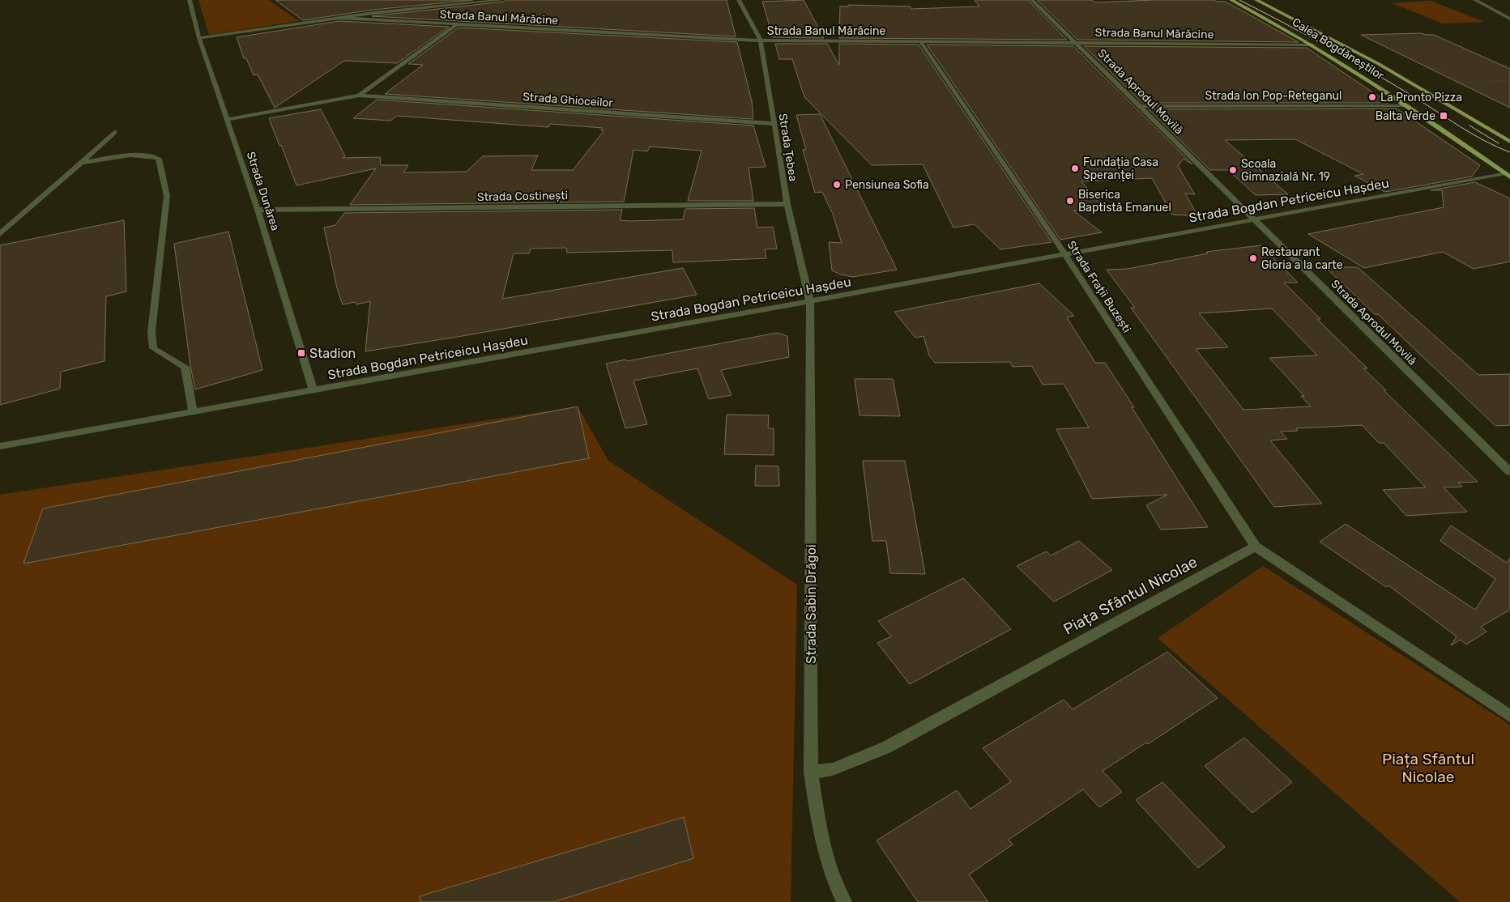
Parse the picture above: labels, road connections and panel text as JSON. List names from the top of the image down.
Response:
{
  "streets": {
    "main road": ["Calea Bogdăneștilor"],
    "street": [
      "Strada Banul Mărăcine",
      "Strada Aprodul Movilă",
      "Strada Ion Pop-Reteganul",
      "Strada Ghioceilor",
      "Strada Țebea",
      "Strada Dunărea",
      "Strada Costinești",
      "Strada Bogdan Petriceicu Hașdeu",
      "Strada Frații Buzești",
      "Piața Sfântul Nicolae",
      "Strada Sabin Drăgoi"
    ]
  },
  "crossings": [
    ["Strada Banul Mărăcine", "Calea Bogdăneștilor"],
    ["Strada Banul Mărăcine", "Strada Aprodul Movilă"],
    ["Strada Banul Mărăcine", "Strada Țebea"],
    ["Strada Banul Mărăcine", "Strada Frații Buzești"],
    ["Calea Bogdăneștilor", "Strada Ion Pop-Reteganul"],
    ["Calea Bogdăneștilor", "Strada Bogdan Petriceicu Hașdeu"],
    ["Strada Aprodul Movilă", "Strada Ion Pop-Reteganul"],
    ["Strada Aprodul Movilă", "Strada Bogdan Petriceicu Hașdeu"],
    ["Strada Ghioceilor", "Strada Țebea"],
    ["Strada Țebea", "Strada Costinești"],
    ["Strada Țebea", "Strada Bogdan Petriceicu Hașdeu"],
    ["Strada Țebea", "Strada Sabin Drăgoi"],
    ["Strada Dunărea", "Strada Costinești"],
    ["Strada Dunărea", "Strada Bogdan Petriceicu Hașdeu"],
    ["Strada Bogdan Petriceicu Hașdeu", "Strada Frații Buzești"],
    ["Strada Bogdan Petriceicu Hașdeu", "Strada Sabin Drăgoi"],
    ["Strada Frații Buzești", "Piața Sfântul Nicolae"],
    ["Piața Sfântul Nicolae", "Strada Sabin Drăgoi"]
  ],
  "parks": ["Piața Sfântul Nicolae"],
  "places": {
    "other": [
      "La Pronto Pizza",
      "Fundația Casa Speranței",
      "Scoala Gimnazială Nr. 19",
      "Pensiunea Sofia",
      "Biserica Baptistă Emanuel",
      "Restaurant Gloria a la carte"
    ],
    "transit": ["Balta Verde", "Stadion"]
  }
}
